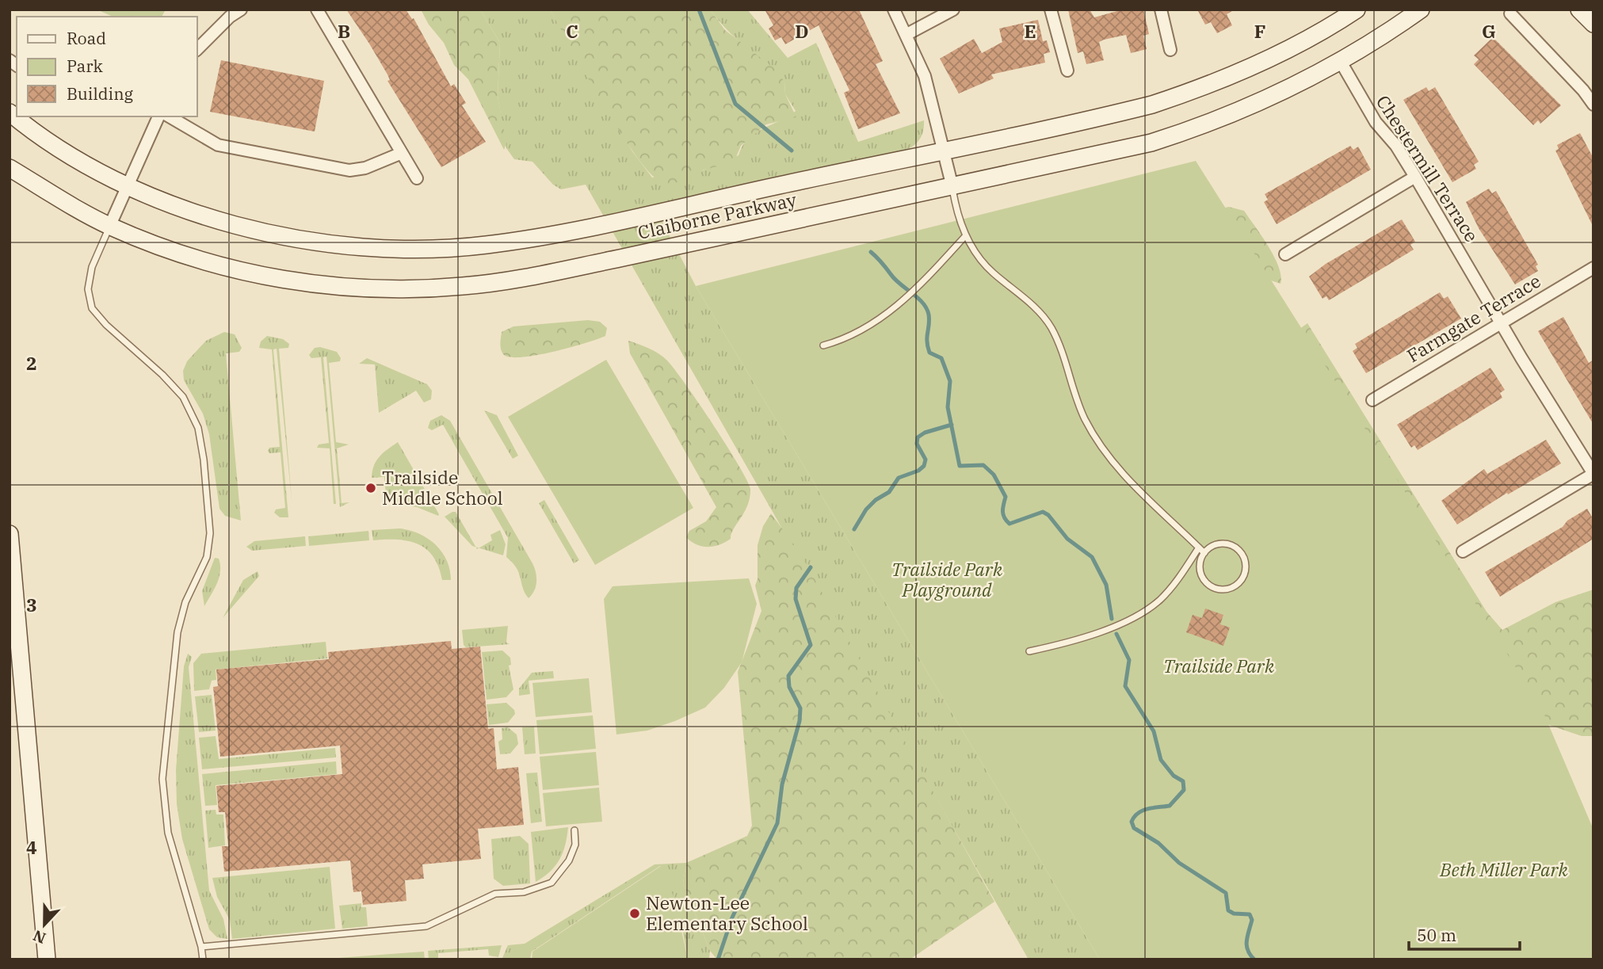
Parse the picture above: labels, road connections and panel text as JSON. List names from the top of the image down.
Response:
{
  "streets": {
    "main road": ["Claiborne Parkway"],
    "street": ["Chestermill Terrace", "Farmgate Terrace"]
  },
  "crossings": [
    ["Chestermill Terrace", "Claiborne Parkway"],
    ["Chestermill Terrace", "Farmgate Terrace"]
  ],
  "parks": ["Trailside Park Playground", "Trailside Park", "Beth Miller Park"],
  "places": ["Trailside Middle School", "Newton-Lee Elementary School"],
  "legend": ["Road", "Park", "Building"],
  "scale_bar": "50 m",
  "north": "bottom",
  "grid": {
    "columns": [
      "B",
      "C",
      "D",
      "E",
      "F",
      "G"
    ],
    "rows": ["2", "3", "4"]
  }
}
